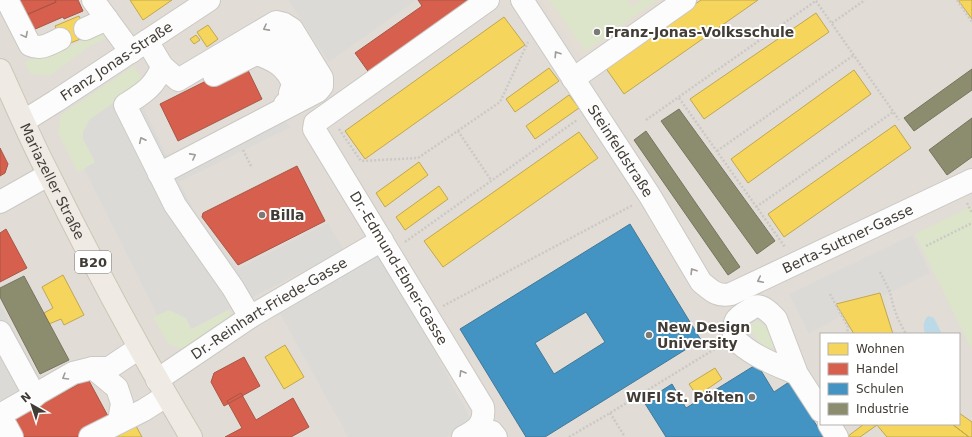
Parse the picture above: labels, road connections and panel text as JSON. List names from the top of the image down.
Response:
{
  "streets": {
    "main road": ["Mariazeller Straße", "B20"],
    "street": [
      "Franz Jonas-Straße",
      "Steinfeldstraße",
      "Berta-Suttner-Gasse",
      "Dr.-Edmund-Ebner-Gasse",
      "Dr.-Reinhart-Friede-Gasse"
    ]
  },
  "crossings": [
    ["Franz Jonas-Straße", "Mariazeller Straße"],
    ["Steinfeldstraße", "Berta-Suttner-Gasse"],
    ["Mariazeller Straße", "Dr.-Reinhart-Friede-Gasse"],
    ["Dr.-Edmund-Ebner-Gasse", "Dr.-Reinhart-Friede-Gasse"]
  ],
  "one_way": ["Steinfeldstraße"],
  "places": [
    "Franz-Jonas-Volksschule",
    "Billa",
    "New Design University",
    "WIFI St. Pölten"
  ],
  "legend": [
    "Wohnen",
    "Handel",
    "Schulen",
    "Industrie"
  ],
  "north": "top left"
}
